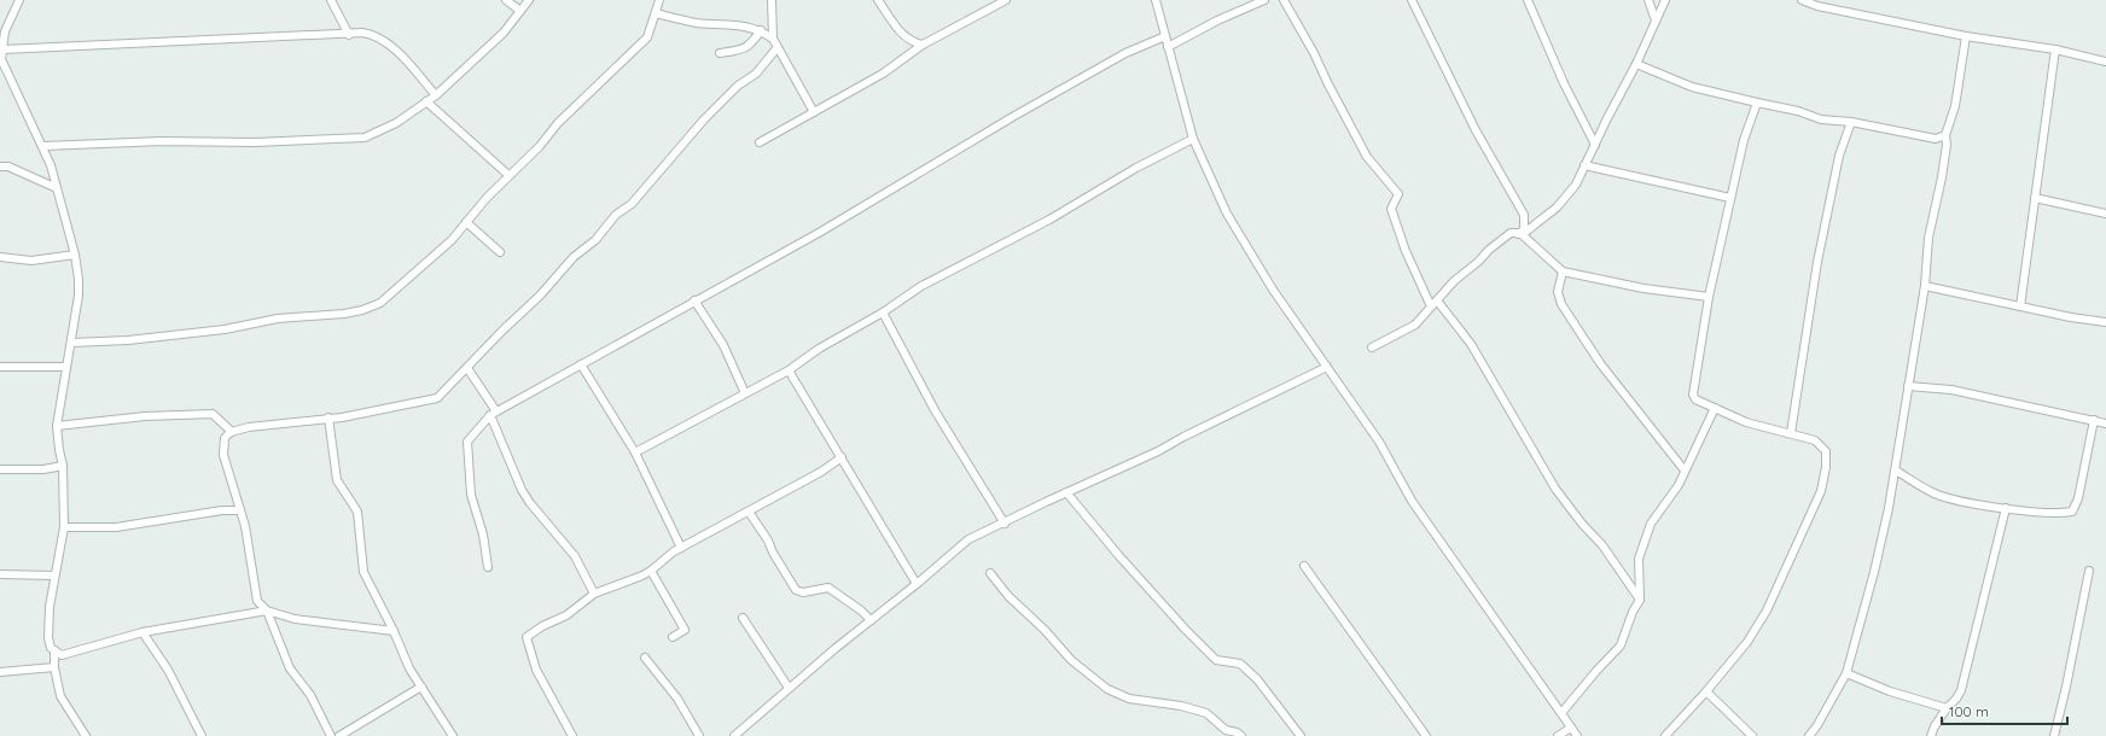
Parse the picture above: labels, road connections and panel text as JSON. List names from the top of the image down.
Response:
{
  "scale_bar": "100 m"
}
